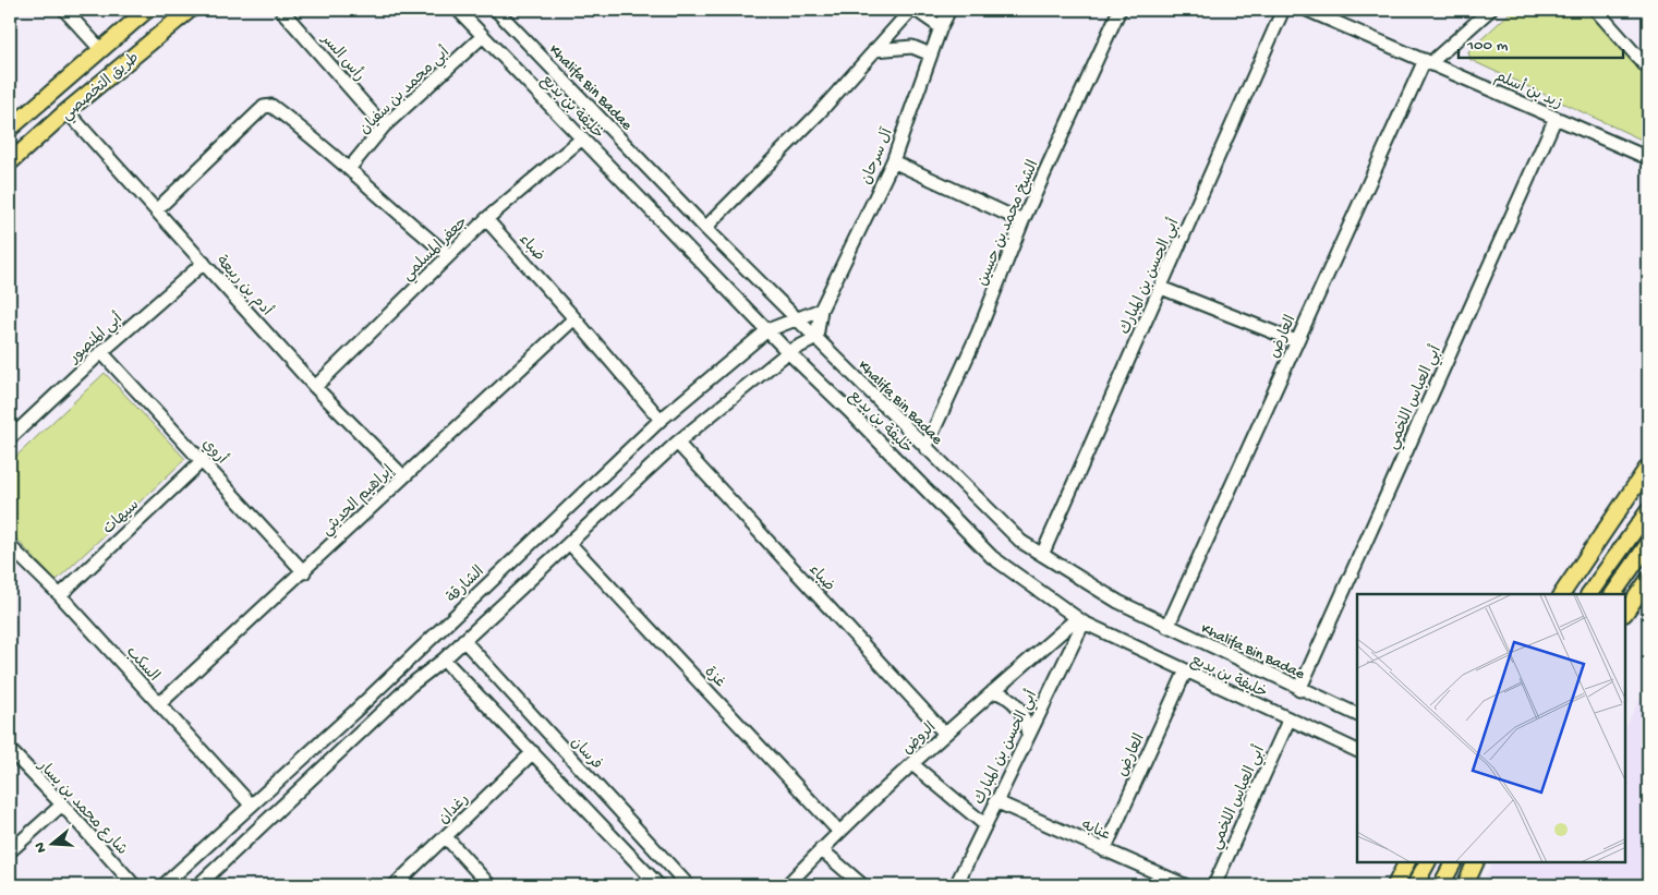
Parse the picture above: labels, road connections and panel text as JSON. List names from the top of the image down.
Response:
{
  "streets": {
    "main road": ["طريق التخصصي"],
    "street": [
      "رأس السر",
      "Khalifa Bin Badae",
      "زيد بن أسلم",
      "أبي محمد بن سفيان",
      "خليفة بن بديع",
      "آل سرحان",
      "الشيخ محمد بن حسين",
      "ضباء",
      "جعفر المسلمي",
      "أبي الحسن بن المبارك",
      "أدم بن ربيعة",
      "العارض",
      "أبي المنصور",
      "أبي العباس اللخمي",
      "أروي",
      "إبراهيم الحديثي",
      "سيهات",
      "الشارقة",
      "السكب",
      "غزة",
      "الروض",
      "فرسان",
      "شارع محمد بن يسار",
      "رغدان",
      "عنابه"
    ]
  },
  "crossings": [
    ["رأس السر", "أبي محمد بن سفيان"],
    ["طريق التخصصي", "أدم بن ربيعة"],
    ["Khalifa Bin Badae", "آل سرحان"],
    ["Khalifa Bin Badae", "الشيخ محمد بن حسين"],
    ["Khalifa Bin Badae", "أبي الحسن بن المبارك"],
    ["Khalifa Bin Badae", "العارض"],
    ["Khalifa Bin Badae", "أبي العباس اللخمي"],
    ["Khalifa Bin Badae", "الشارقة"],
    ["زيد بن أسلم", "العارض"],
    ["زيد بن أسلم", "أبي العباس اللخمي"],
    ["أبي محمد بن سفيان", "خليفة بن بديع"],
    ["خليفة بن بديع", "جعفر المسلمي"],
    ["خليفة بن بديع", "أبي الحسن بن المبارك"],
    ["خليفة بن بديع", "العارض"],
    ["خليفة بن بديع", "أبي العباس اللخمي"],
    ["خليفة بن بديع", "الشارقة"],
    ["خليفة بن بديع", "الروض"],
    ["ضباء", "جعفر المسلمي"],
    ["ضباء", "إبراهيم الحديثي"],
    ["ضباء", "الشارقة"],
    ["ضباء", "الروض"],
    ["جعفر المسلمي", "أدم بن ربيعة"],
    ["أبي الحسن بن المبارك", "الروض"],
    ["أبي الحسن بن المبارك", "عنابه"],
    ["أدم بن ربيعة", "أبي المنصور"],
    ["أدم بن ربيعة", "إبراهيم الحديثي"],
    ["العارض", "عنابه"],
    ["أبي المنصور", "أروي"],
    ["أروي", "إبراهيم الحديثي"],
    ["أروي", "سيهات"],
    ["إبراهيم الحديثي", "السكب"],
    ["سيهات", "السكب"],
    ["الشارقة", "السكب"],
    ["غزة", "الروض"]
  ],
  "scale_bar": "100 m",
  "north": "left"
}
